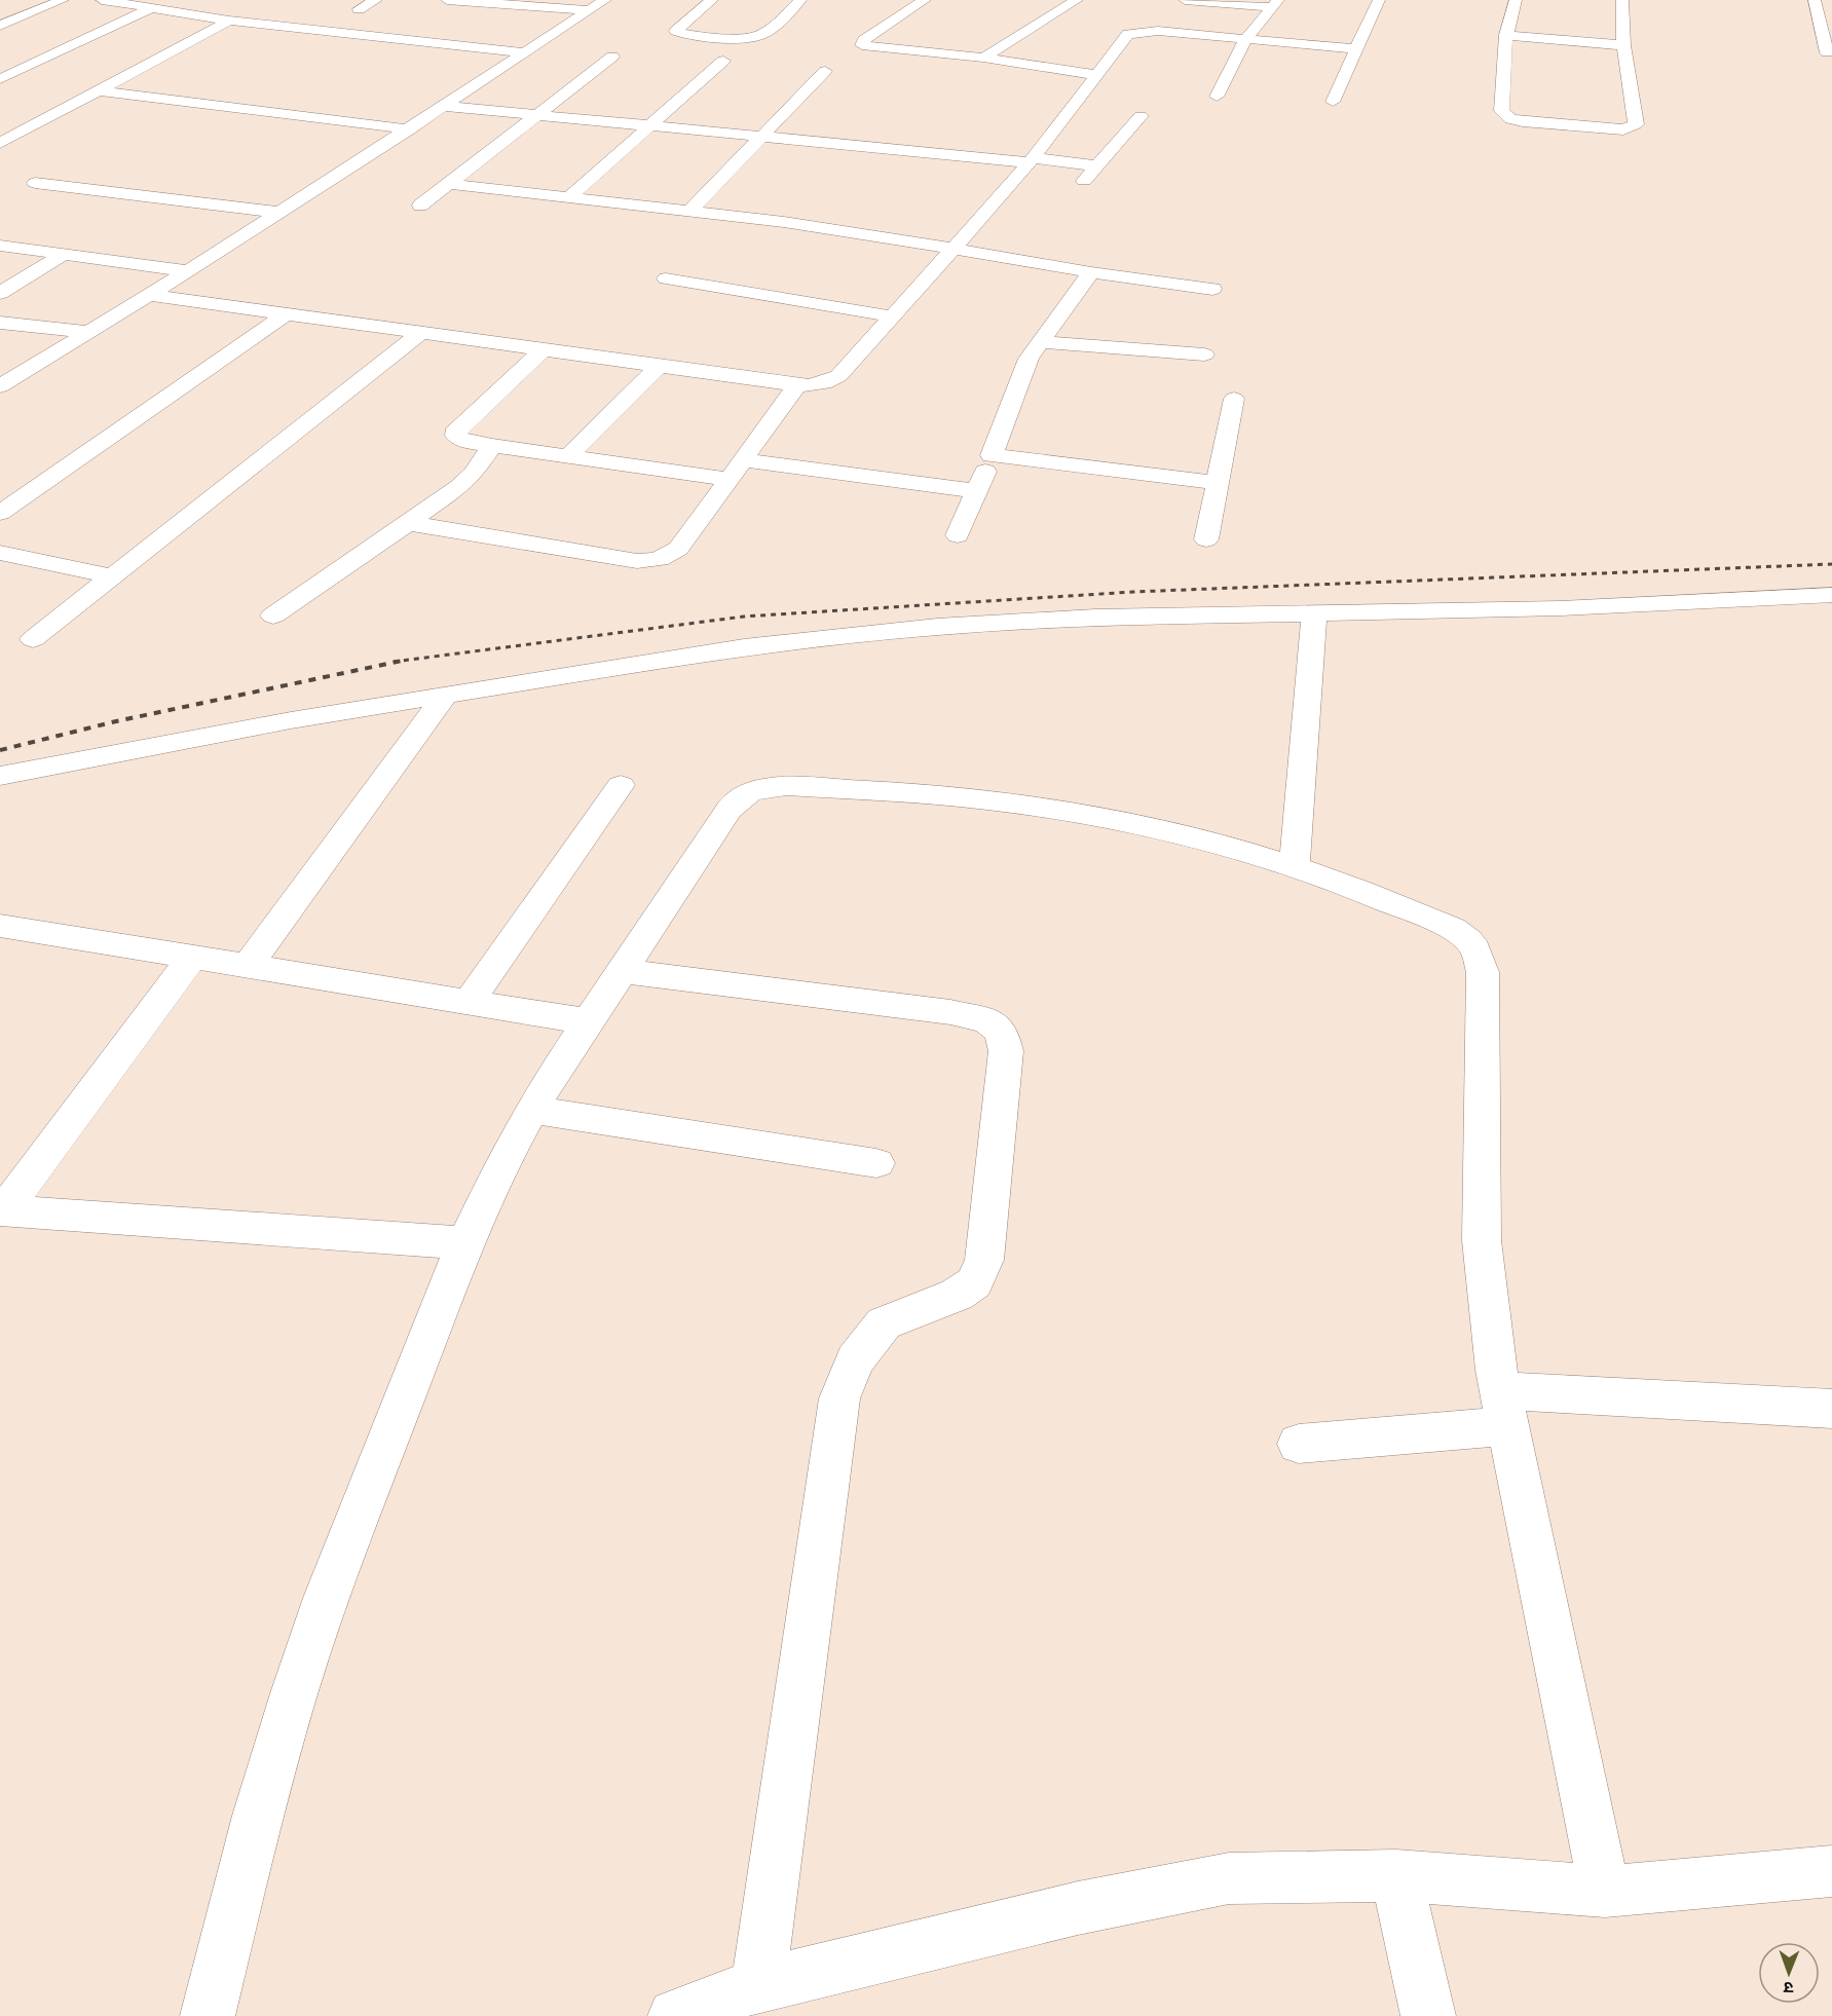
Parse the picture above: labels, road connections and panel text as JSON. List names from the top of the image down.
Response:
{
  "north": "bottom"
}
